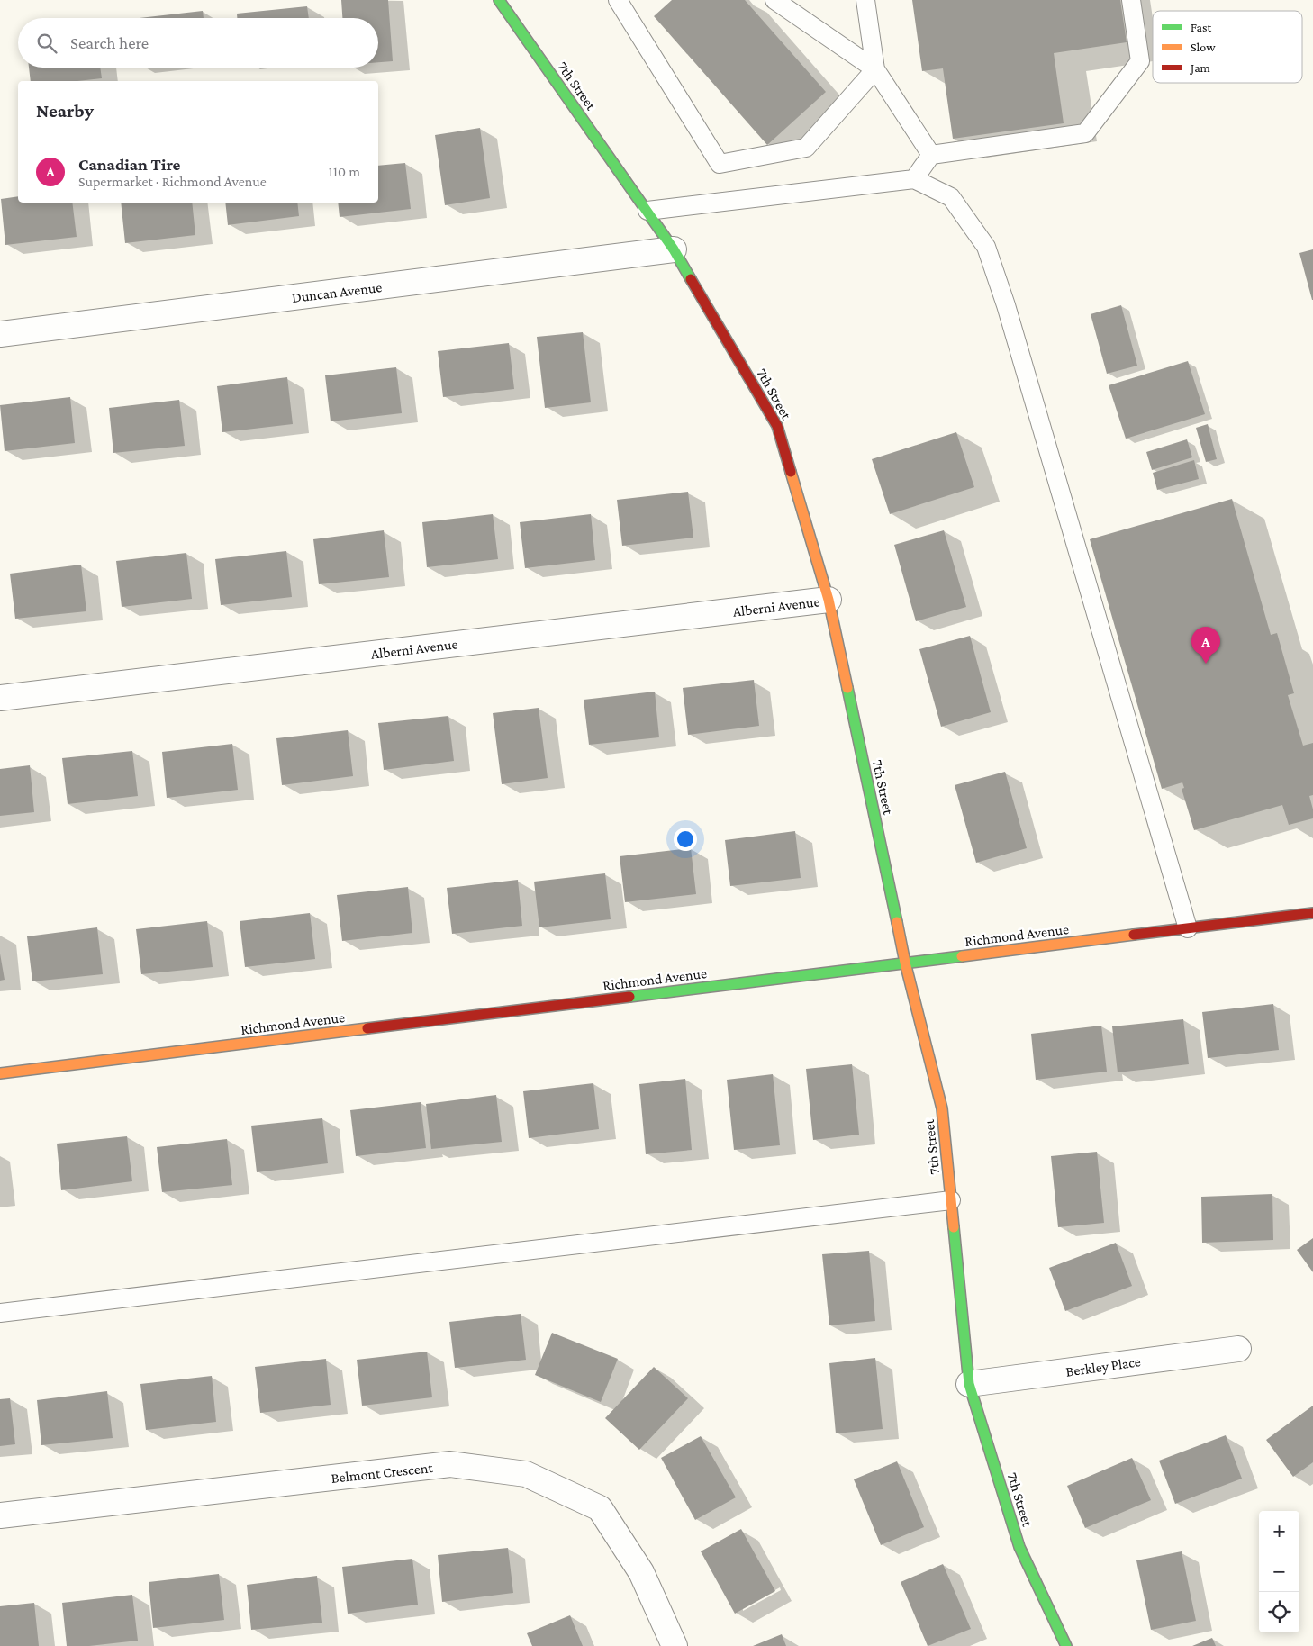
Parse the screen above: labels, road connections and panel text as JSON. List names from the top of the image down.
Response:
{
  "streets": {
    "street": [
      "7th Street",
      "Duncan Avenue",
      "Alberni Avenue",
      "Richmond Avenue",
      "Berkley Place",
      "Belmont Crescent"
    ]
  },
  "crossings": [
    ["7th Street", "Duncan Avenue"],
    ["7th Street", "Alberni Avenue"],
    ["7th Street", "Richmond Avenue"],
    ["7th Street", "Berkley Place"]
  ],
  "legend": ["Fast", "Slow", "Jam"],
  "page": {
    "search": "Search here",
    "heading": "Nearby",
    "list": [
      {
        "mark": "A",
        "name": "Canadian Tire",
        "note": "Supermarket · Richmond Avenue",
        "value": "110 m"
      }
    ],
    "pins": "A",
    "map_buttons": ["+", "−"]
  }
}
